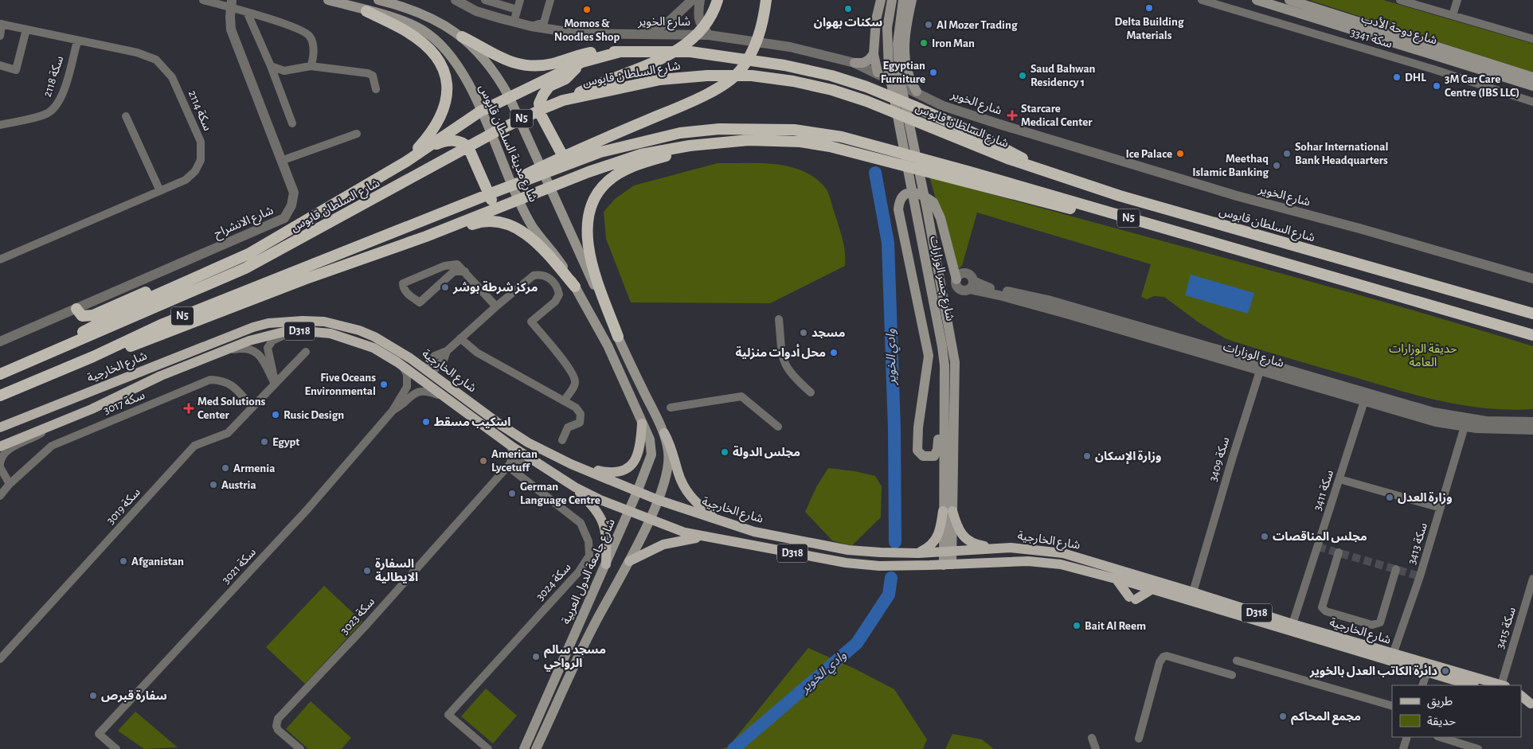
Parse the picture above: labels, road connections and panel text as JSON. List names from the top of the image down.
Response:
{
  "streets": {
    "highway": ["شارع السلطان قابوس", "N5"],
    "main road": [
      "شارع دوحة الأدب",
      "شارع مدينة السلطان قابوس",
      "شارع جسر الوزارات",
      "D318",
      "شارع الخارجية",
      "شارع جامعة الدول العربية"
    ],
    "street": [
      "شارع الخوير",
      "سكة 3341",
      "سكة 2118",
      "سكة 2114",
      "شارع الانشراح",
      "شارع الوزارات",
      "سكة 3017",
      "سكة 3409",
      "سكة 3411",
      "سكة 3019",
      "سكة 3413",
      "سكة 3021",
      "سكة 3024",
      "سكة 3023",
      "سكة 3415"
    ]
  },
  "crossings": [
    ["سكة 2118", "سكة 2114"],
    ["شارع مدينة السلطان قابوس", "شارع الخارجية"],
    ["شارع مدينة السلطان قابوس", "شارع جامعة الدول العربية"],
    ["شارع جسر الوزارات", "شارع الخارجية"],
    ["شارع الوزارات", "سكة 3409"],
    ["شارع الوزارات", "سكة 3411"],
    ["شارع الوزارات", "سكة 3413"],
    ["شارع الخارجية", "سكة 3409"],
    ["شارع الخارجية", "سكة 3411"],
    ["شارع الخارجية", "سكة 3413"],
    ["شارع الخارجية", "سكة 3021"],
    ["شارع الخارجية", "شارع جامعة الدول العربية"],
    ["سكة 3017", "سكة 3019"],
    ["سكة 3024", "سكة 3023"]
  ],
  "water": ["وادي الخوير"],
  "parks": ["حديقة الوزارات العامة"],
  "places": {
    "other": [
      "Delta Building Materials",
      "سكنات بهوان",
      "Momos & Noodles Shop",
      "Al Mozer Trading",
      "Iron Man",
      "Egyptian Furniture",
      "Saud Bahwan Residency 1",
      "DHL",
      "3M Car Care Centre (IBS LLC)",
      "Ice Palace",
      "Sohar International Bank Headquarters",
      "Meethaq Islamic Banking",
      "مركز شرطة بوشر",
      "مسجد",
      "محل أدوات منزلية",
      "Five Oceans Environmental",
      "Rusic Design",
      "اسكيب مسقط",
      "Egypt",
      "مجلس الدولة",
      "وزارة الإسكان",
      "American Lycetuff",
      "Armenia",
      "Austria",
      "German Language Centre",
      "وزارة العدل",
      "مجلس المناقصات",
      "Afganistan",
      "السفارة الايطالية",
      "Bait Al Reem",
      "مسجد سالم الرواحي",
      "دائرة الكاتب العدل بالخوير",
      "سفارة قبرص",
      "مجمع المحاكم"
    ],
    "health": ["Starcare Medical Center", "Med Solutions Center"]
  },
  "legend": ["طريق", "حديقة"]
}
